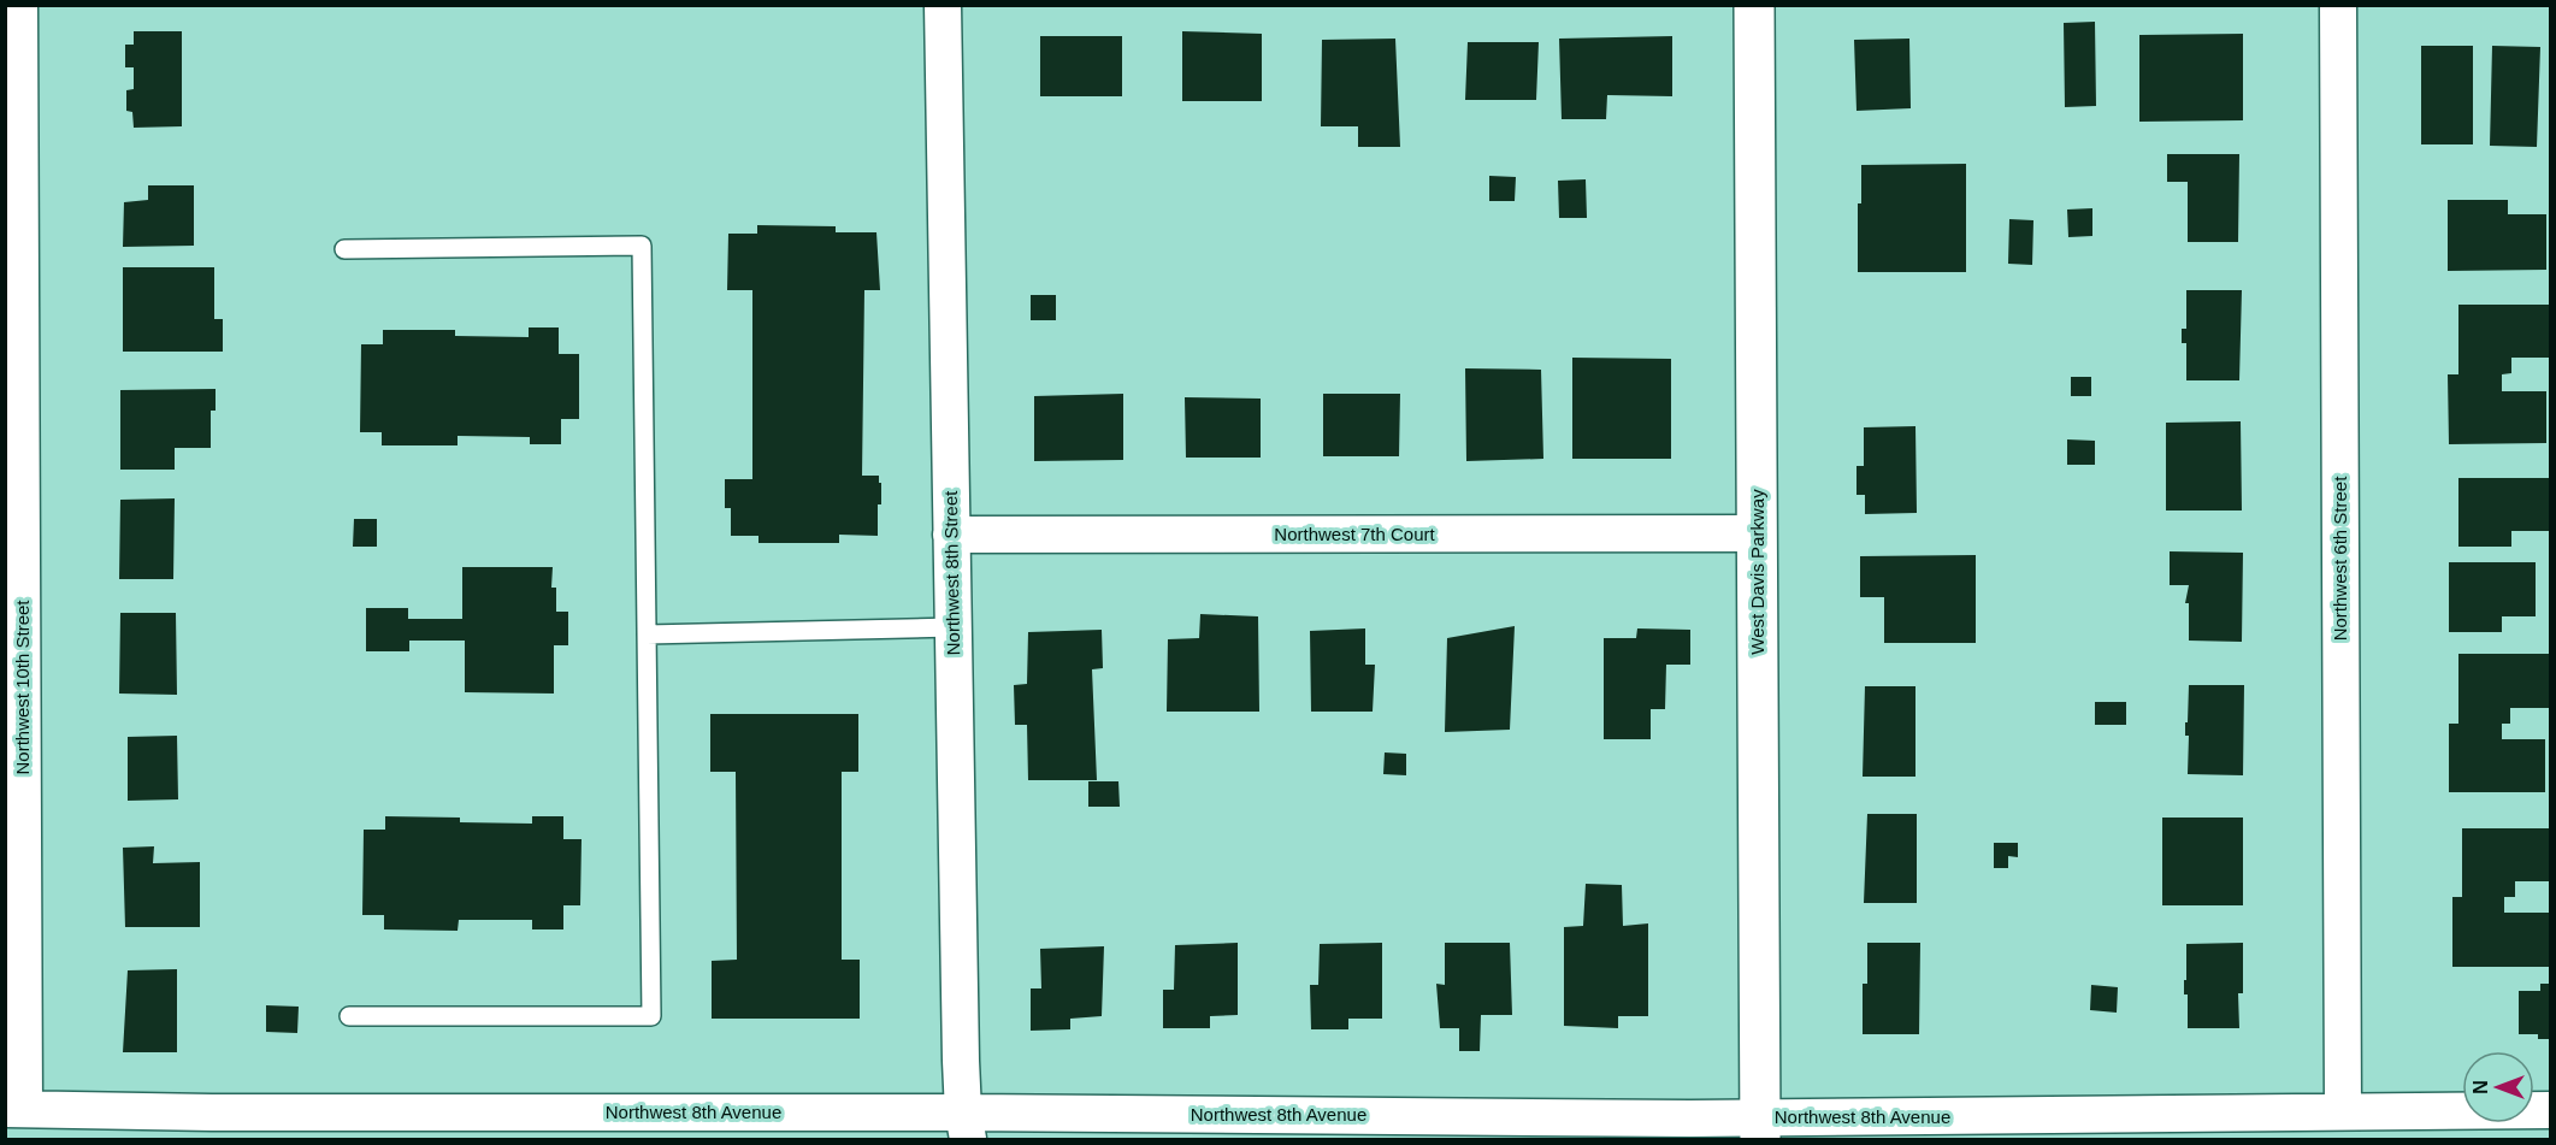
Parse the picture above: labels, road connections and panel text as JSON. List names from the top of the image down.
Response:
{
  "streets": {
    "street": [
      "Northwest 7th Court",
      "Northwest 6th Street",
      "West Davis Parkway",
      "Northwest 8th Street",
      "Northwest 10th Street",
      "Northwest 8th Avenue"
    ]
  },
  "crossings": [
    ["Northwest 7th Court", "West Davis Parkway"],
    ["Northwest 7th Court", "Northwest 8th Street"],
    ["Northwest 6th Street", "Northwest 8th Avenue"],
    ["West Davis Parkway", "Northwest 8th Avenue"],
    ["Northwest 8th Street", "Northwest 8th Avenue"],
    ["Northwest 10th Street", "Northwest 8th Avenue"]
  ],
  "north": "left"
}
